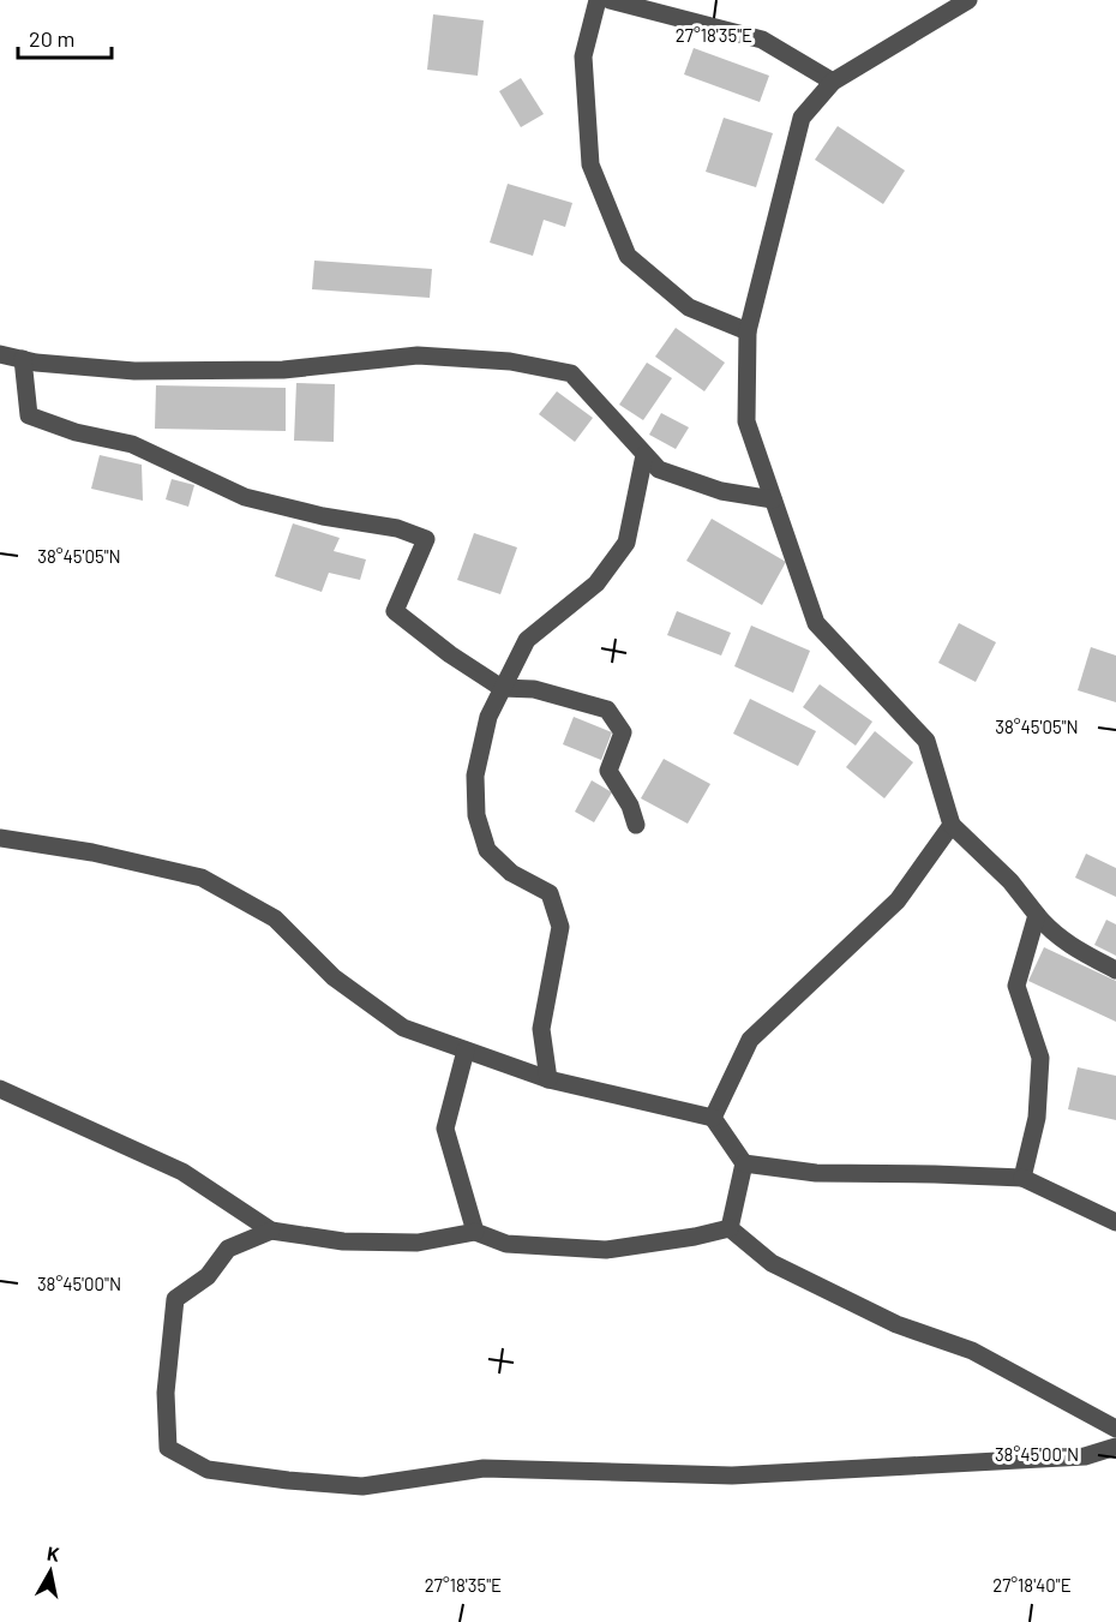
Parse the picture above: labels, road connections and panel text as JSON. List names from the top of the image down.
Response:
{
  "scale_bar": "20 m",
  "north": "top",
  "coordinates": [
    "27°18'35\"E",
    "38°45'05\"N",
    "38°45'00\"N",
    "27°18'40\"E"
  ]
}
